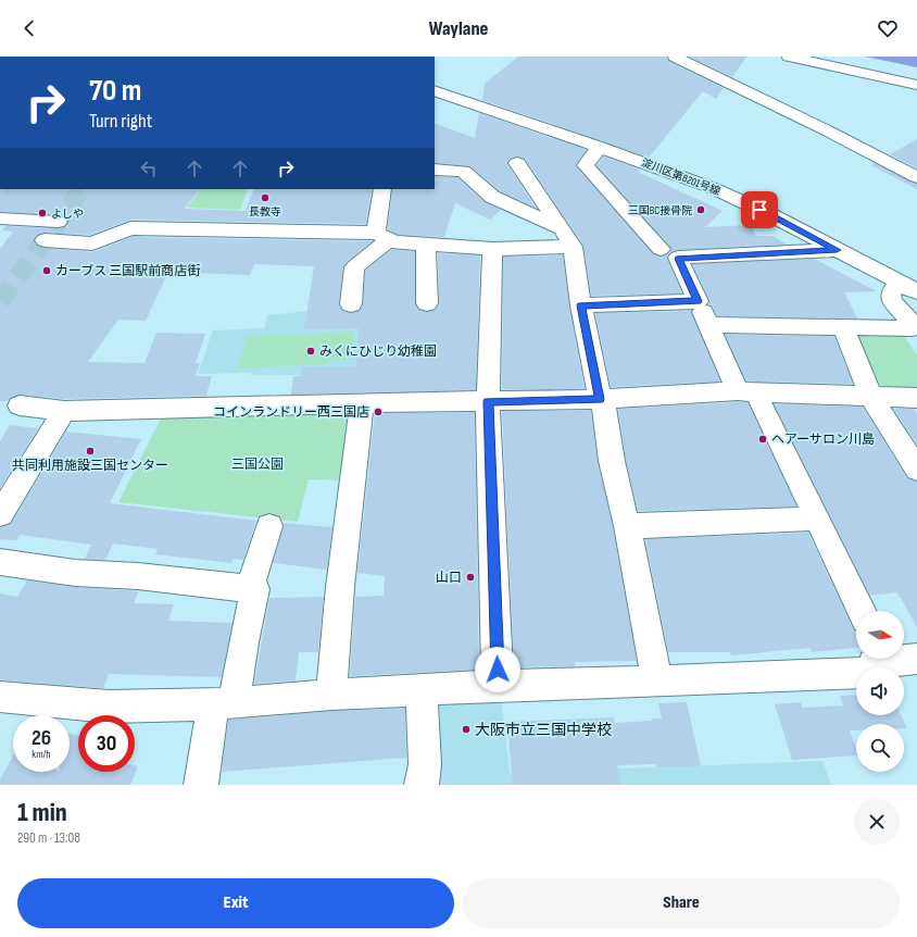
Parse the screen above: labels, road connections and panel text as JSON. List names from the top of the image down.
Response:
{
  "streets": {
    "street": ["淀川区第8201号線"]
  },
  "parks": ["三国公園"],
  "places": [
    "長教寺",
    "三国BC接骨院",
    "よしや",
    "カーブス 三国駅前商店街",
    "みくにひじり幼稚園",
    "コインランドリー西三国店",
    "ヘアーサロン川島",
    "共同利用施設三国センター",
    "山口",
    "大阪市立三国中学校"
  ],
  "north": "right",
  "page": {
    "header": "Waylane",
    "turn": ["70 m", "Turn right"],
    "speed": "26 km/h",
    "limit": "30",
    "heading": ["1 min", "290 m · 13:08"],
    "buttons": ["Exit", "Share"]
  }
}
